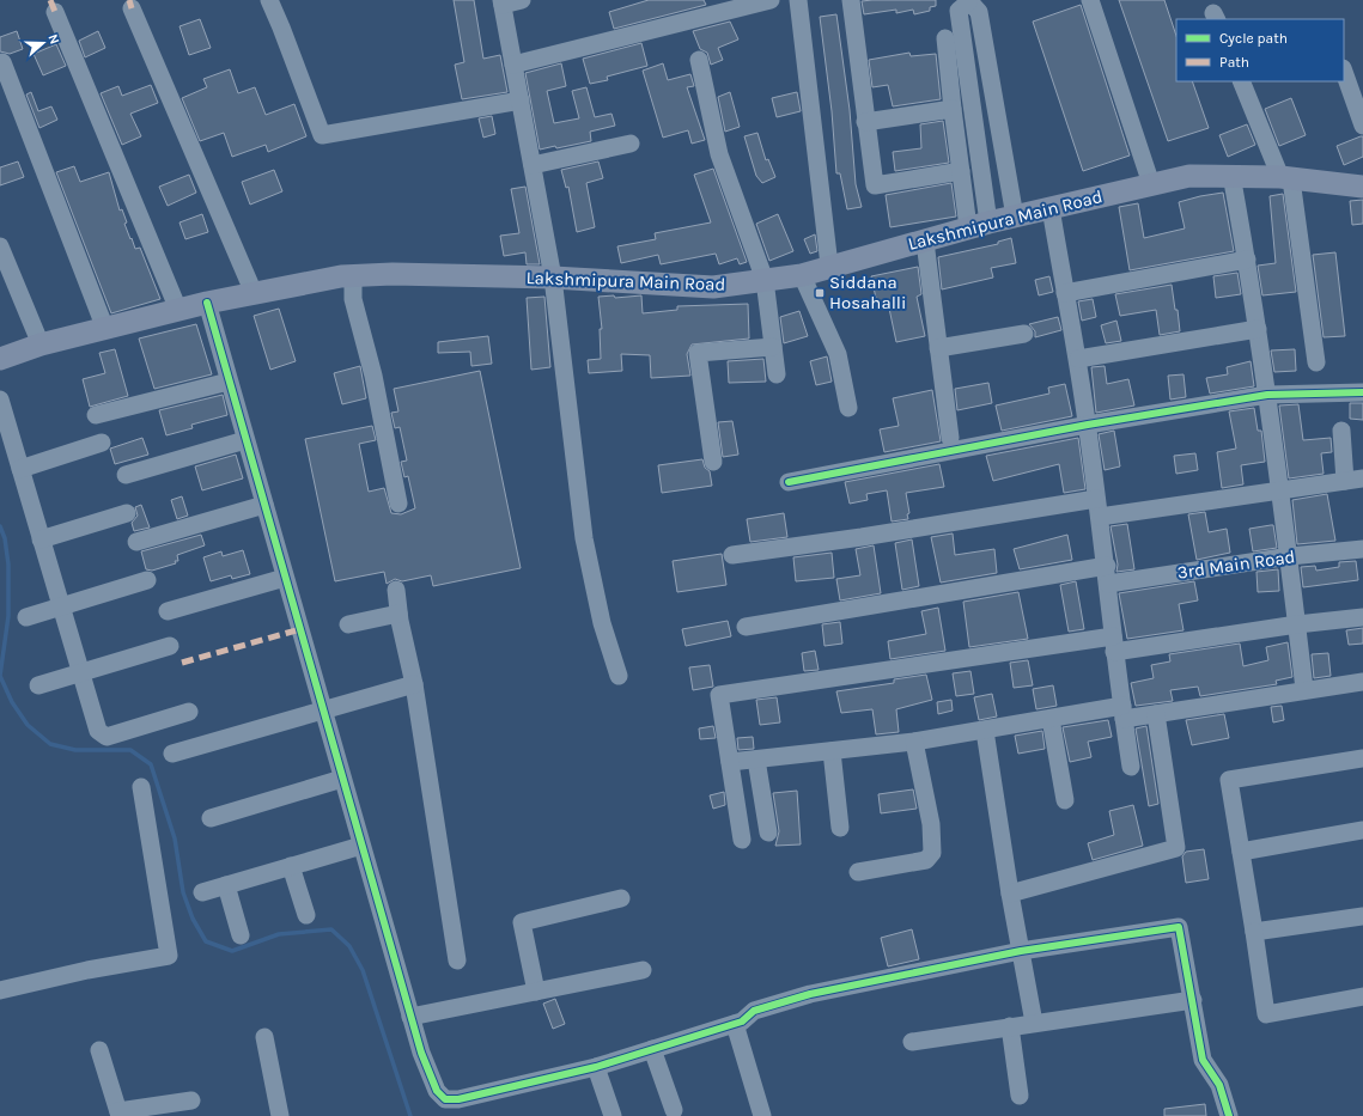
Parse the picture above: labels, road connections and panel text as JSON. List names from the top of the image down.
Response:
{
  "streets": {
    "main road": ["Lakshmipura Main Road"],
    "street": ["3rd Main Road"]
  },
  "places": {
    "transit": ["Siddana Hosahalli"]
  },
  "legend": ["Cycle path", "Path"],
  "north": "right"
}
